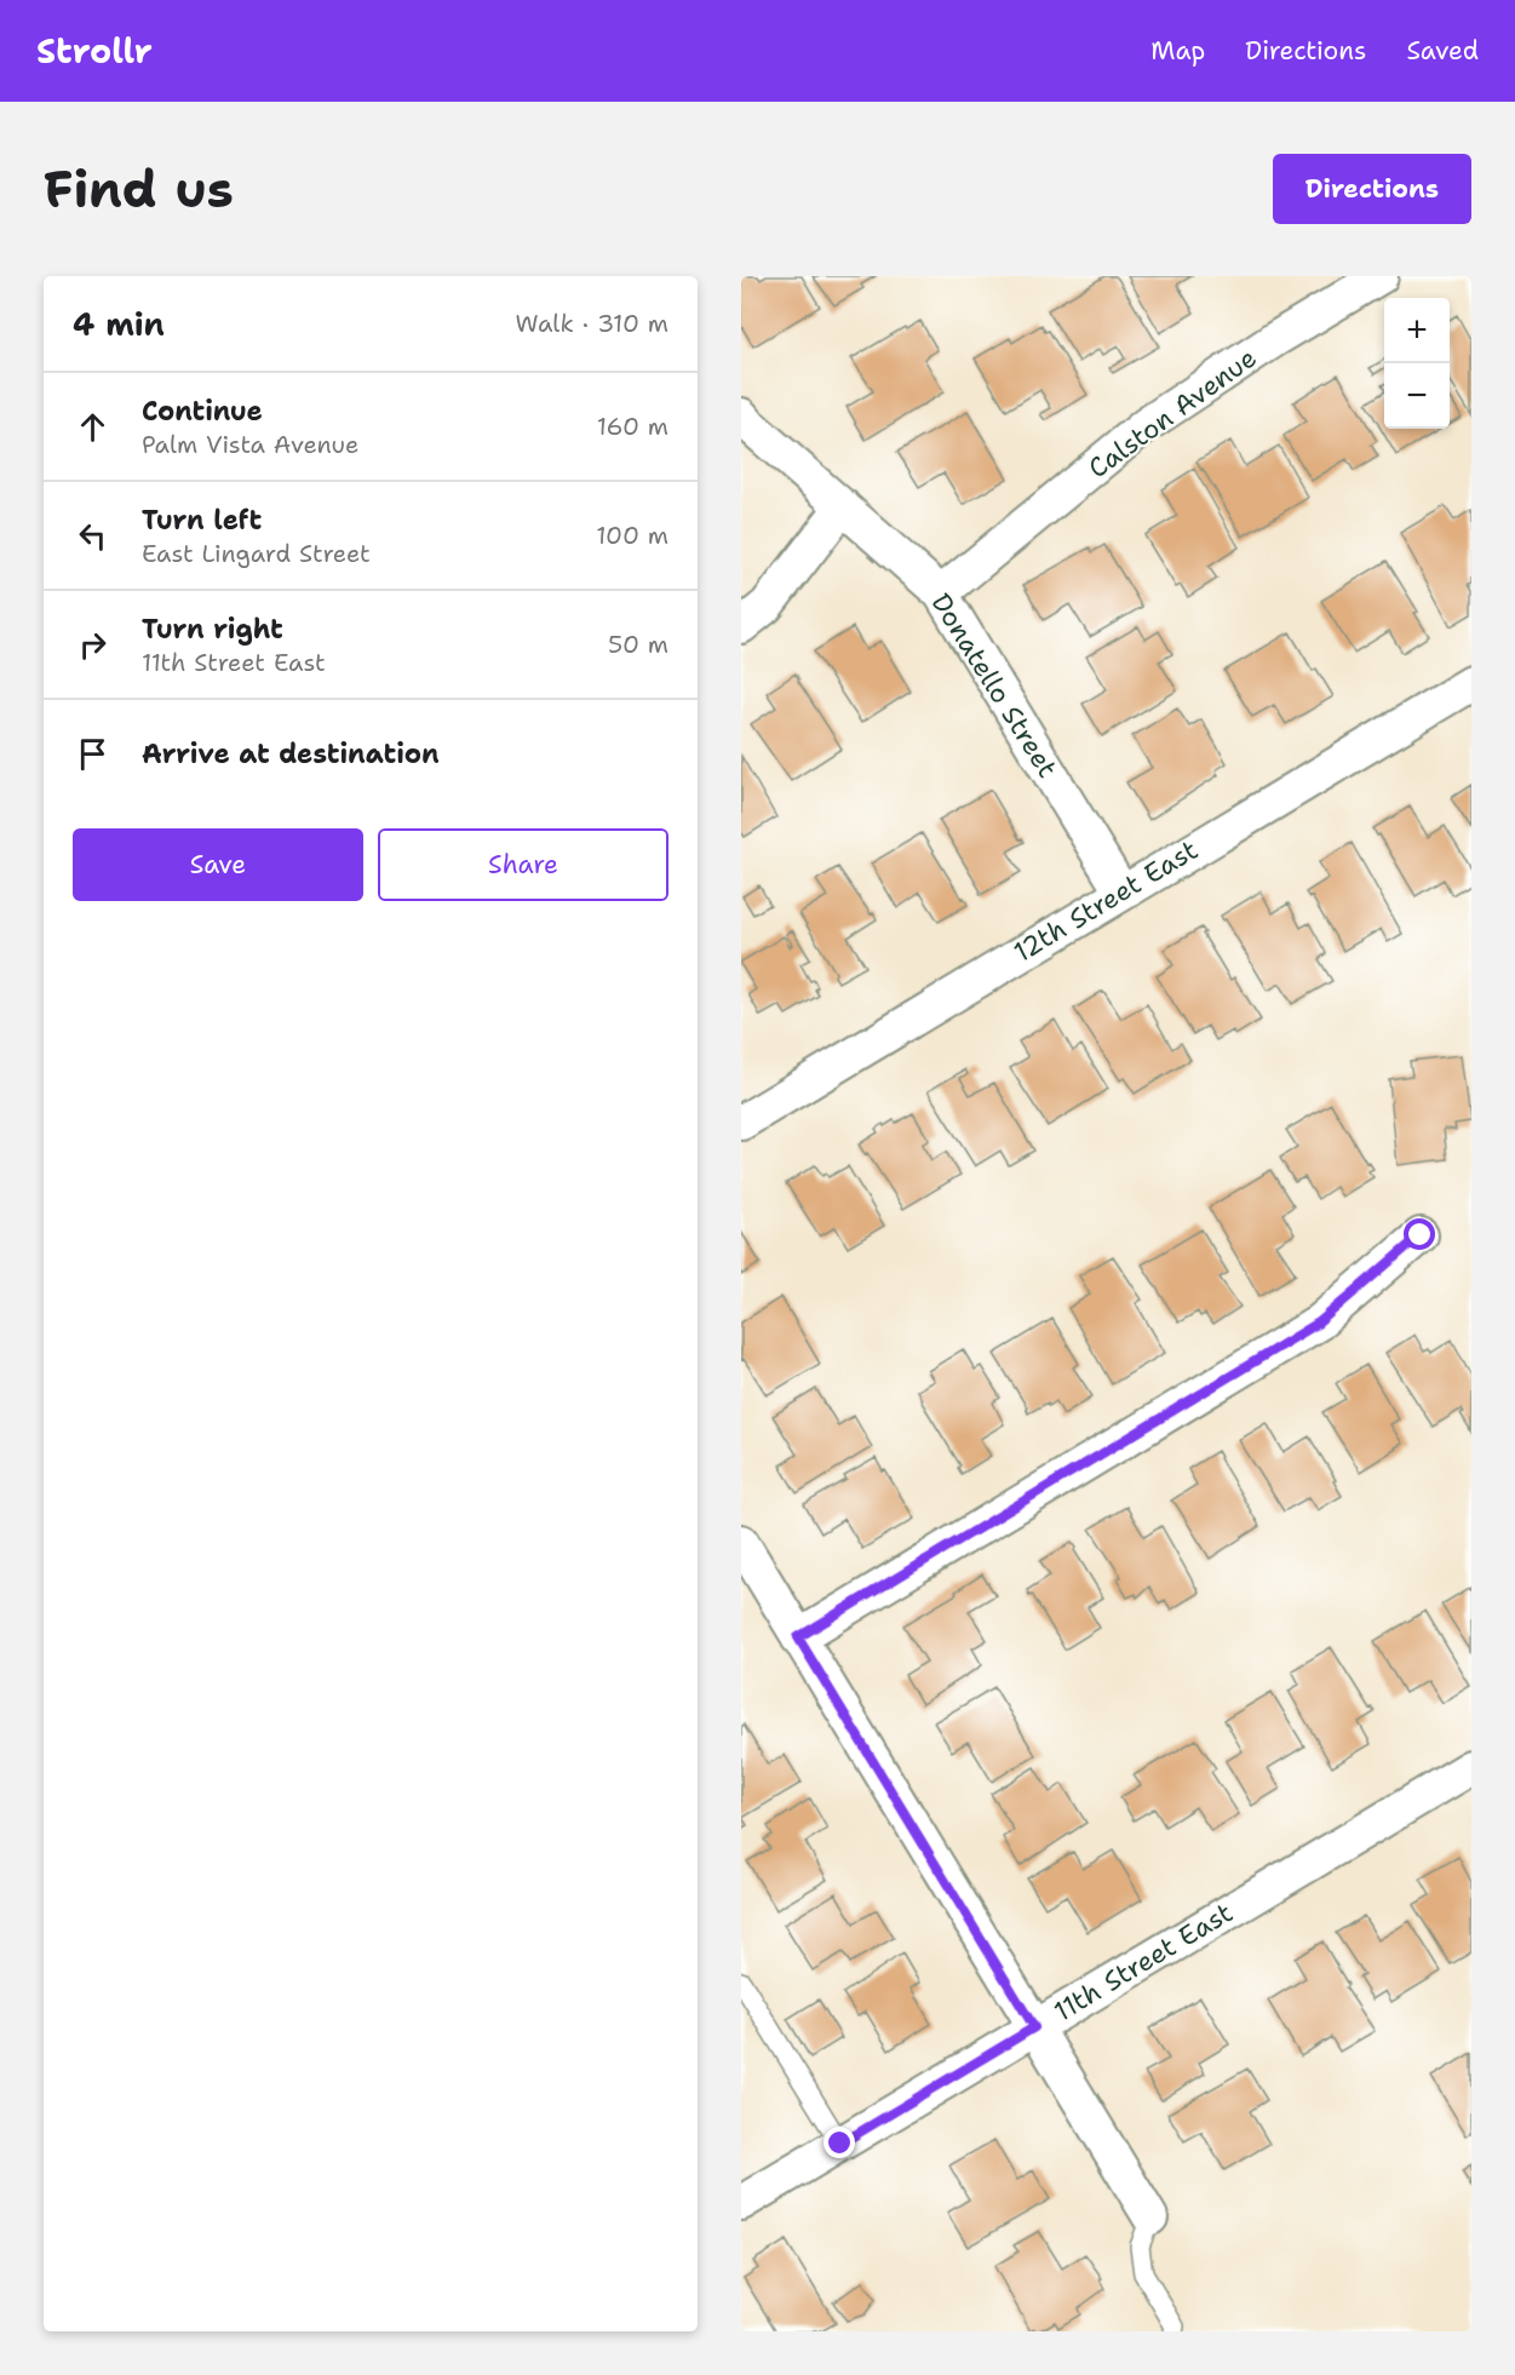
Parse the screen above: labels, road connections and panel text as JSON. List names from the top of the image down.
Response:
{
  "streets": {
    "street": [
      "Calston Avenue",
      "Donatello Street",
      "12th Street East",
      "11th Street East"
    ]
  },
  "crossings": [
    ["Calston Avenue", "Donatello Street"],
    ["Donatello Street", "12th Street East"]
  ],
  "page": {
    "header": "Strollr",
    "nav": ["Map", "Directions", "Saved"],
    "buttons": [
      "Directions",
      ["Save", "Share"]
    ],
    "title": "Find us",
    "heading": ["4 min", "Walk · 310 m"],
    "map_buttons": ["+", "−"],
    "list": [
      ["Continue", "Palm Vista Avenue", "160 m"],
      ["Turn left", "East Lingard Street", "100 m"],
      ["Turn right", "11th Street East", "50 m"],
      "Arrive at destination"
    ]
  }
}
